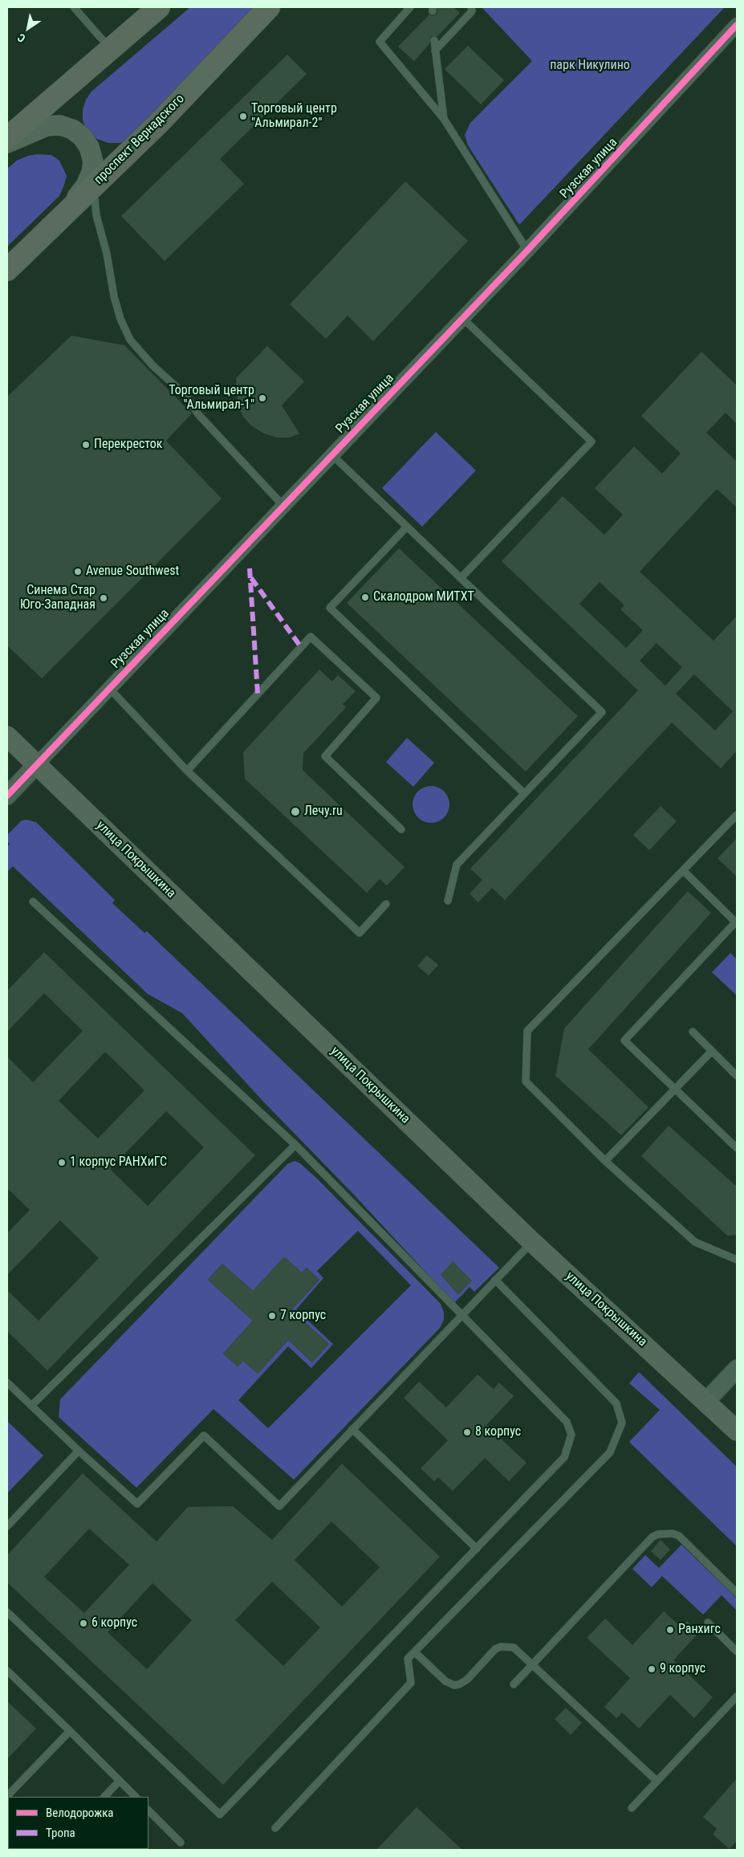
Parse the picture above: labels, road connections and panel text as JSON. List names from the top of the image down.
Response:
{
  "streets": {
    "main road": ["проспект Вернадского", "улица Покрышкина"],
    "street": ["Рузская улица"]
  },
  "crossings": [
    ["Рузская улица", "улица Покрышкина"]
  ],
  "parks": ["парк Никулино"],
  "places": [
    "Торговый центр \"Альмирал-2\"",
    "Торговый центр \"Альмирал-1\"",
    "Перекресток",
    "Avenue Southwest",
    "Скалодром МИТХТ",
    "Синема Стар Юго-Западная",
    "Лечу.ru",
    "1 корпус РАНХиГС",
    "7 корпус",
    "8 корпус",
    "6 корпус",
    "Ранхигс",
    "9 корпус"
  ],
  "legend": ["Велодорожка", "Тропа"],
  "north": "bottom left"
}
